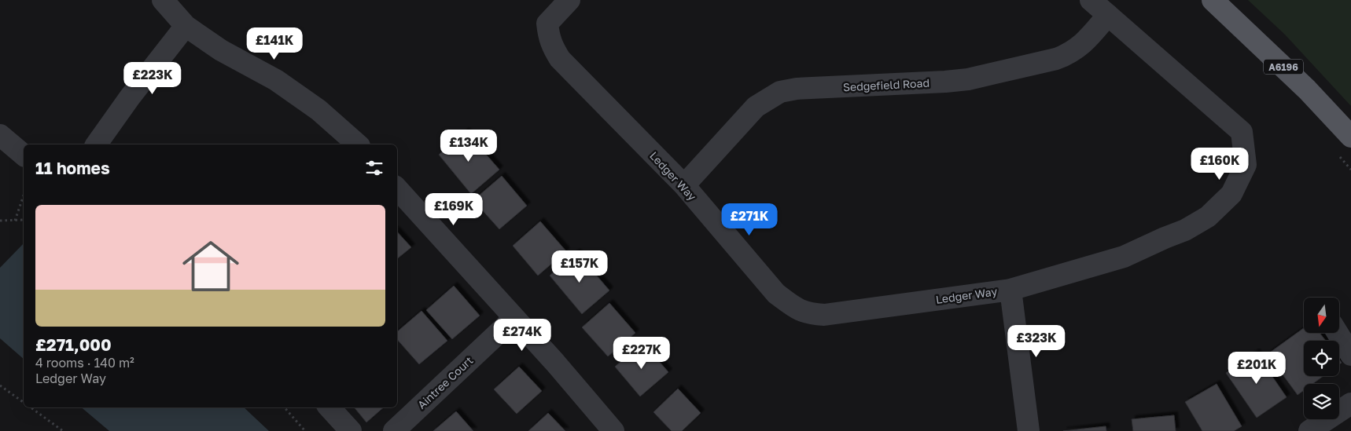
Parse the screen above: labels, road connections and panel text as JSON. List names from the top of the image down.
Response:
{
  "streets": {
    "main road": ["A6196"],
    "street": ["Sedgefield Road", "Ledger Way", "Aintree Court"]
  },
  "crossings": [
    ["Sedgefield Road", "Ledger Way"]
  ],
  "north": "bottom",
  "page": {
    "price": [
      "£141K",
      "£223K",
      "£134K",
      "£160K",
      "£169K",
      "£271K",
      "£157K",
      "£274K",
      "£323K",
      "£227K",
      "£201K"
    ],
    "heading": "11 homes",
    "list": [
      {
        "name": "£271,000",
        "note": "4 rooms · 140 m² · Ledger Way"
      }
    ]
  }
}
